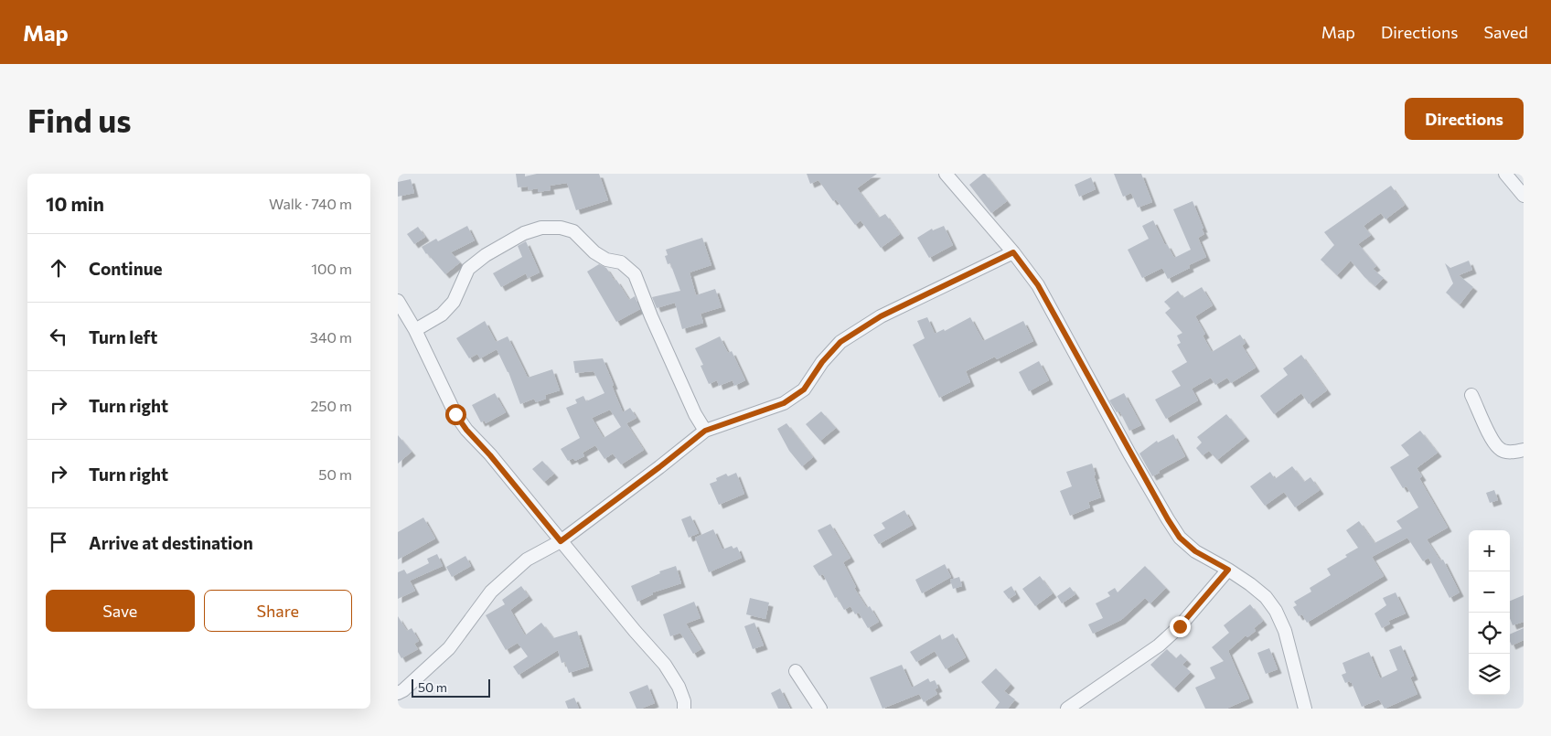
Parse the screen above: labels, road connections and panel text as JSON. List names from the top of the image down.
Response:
{
  "scale_bar": "50 m",
  "page": {
    "header": "Map",
    "nav": ["Map", "Directions", "Saved"],
    "buttons": [
      "Directions",
      ["Save", "Share"]
    ],
    "title": "Find us",
    "heading": ["10 min", "Walk · 740 m"],
    "list": [
      ["Continue", "100 m"],
      ["Turn left", "340 m"],
      ["Turn right", "250 m"],
      ["Turn right", "50 m"],
      "Arrive at destination"
    ],
    "map_buttons": ["+", "−"],
    "scale": "50 m"
  }
}
